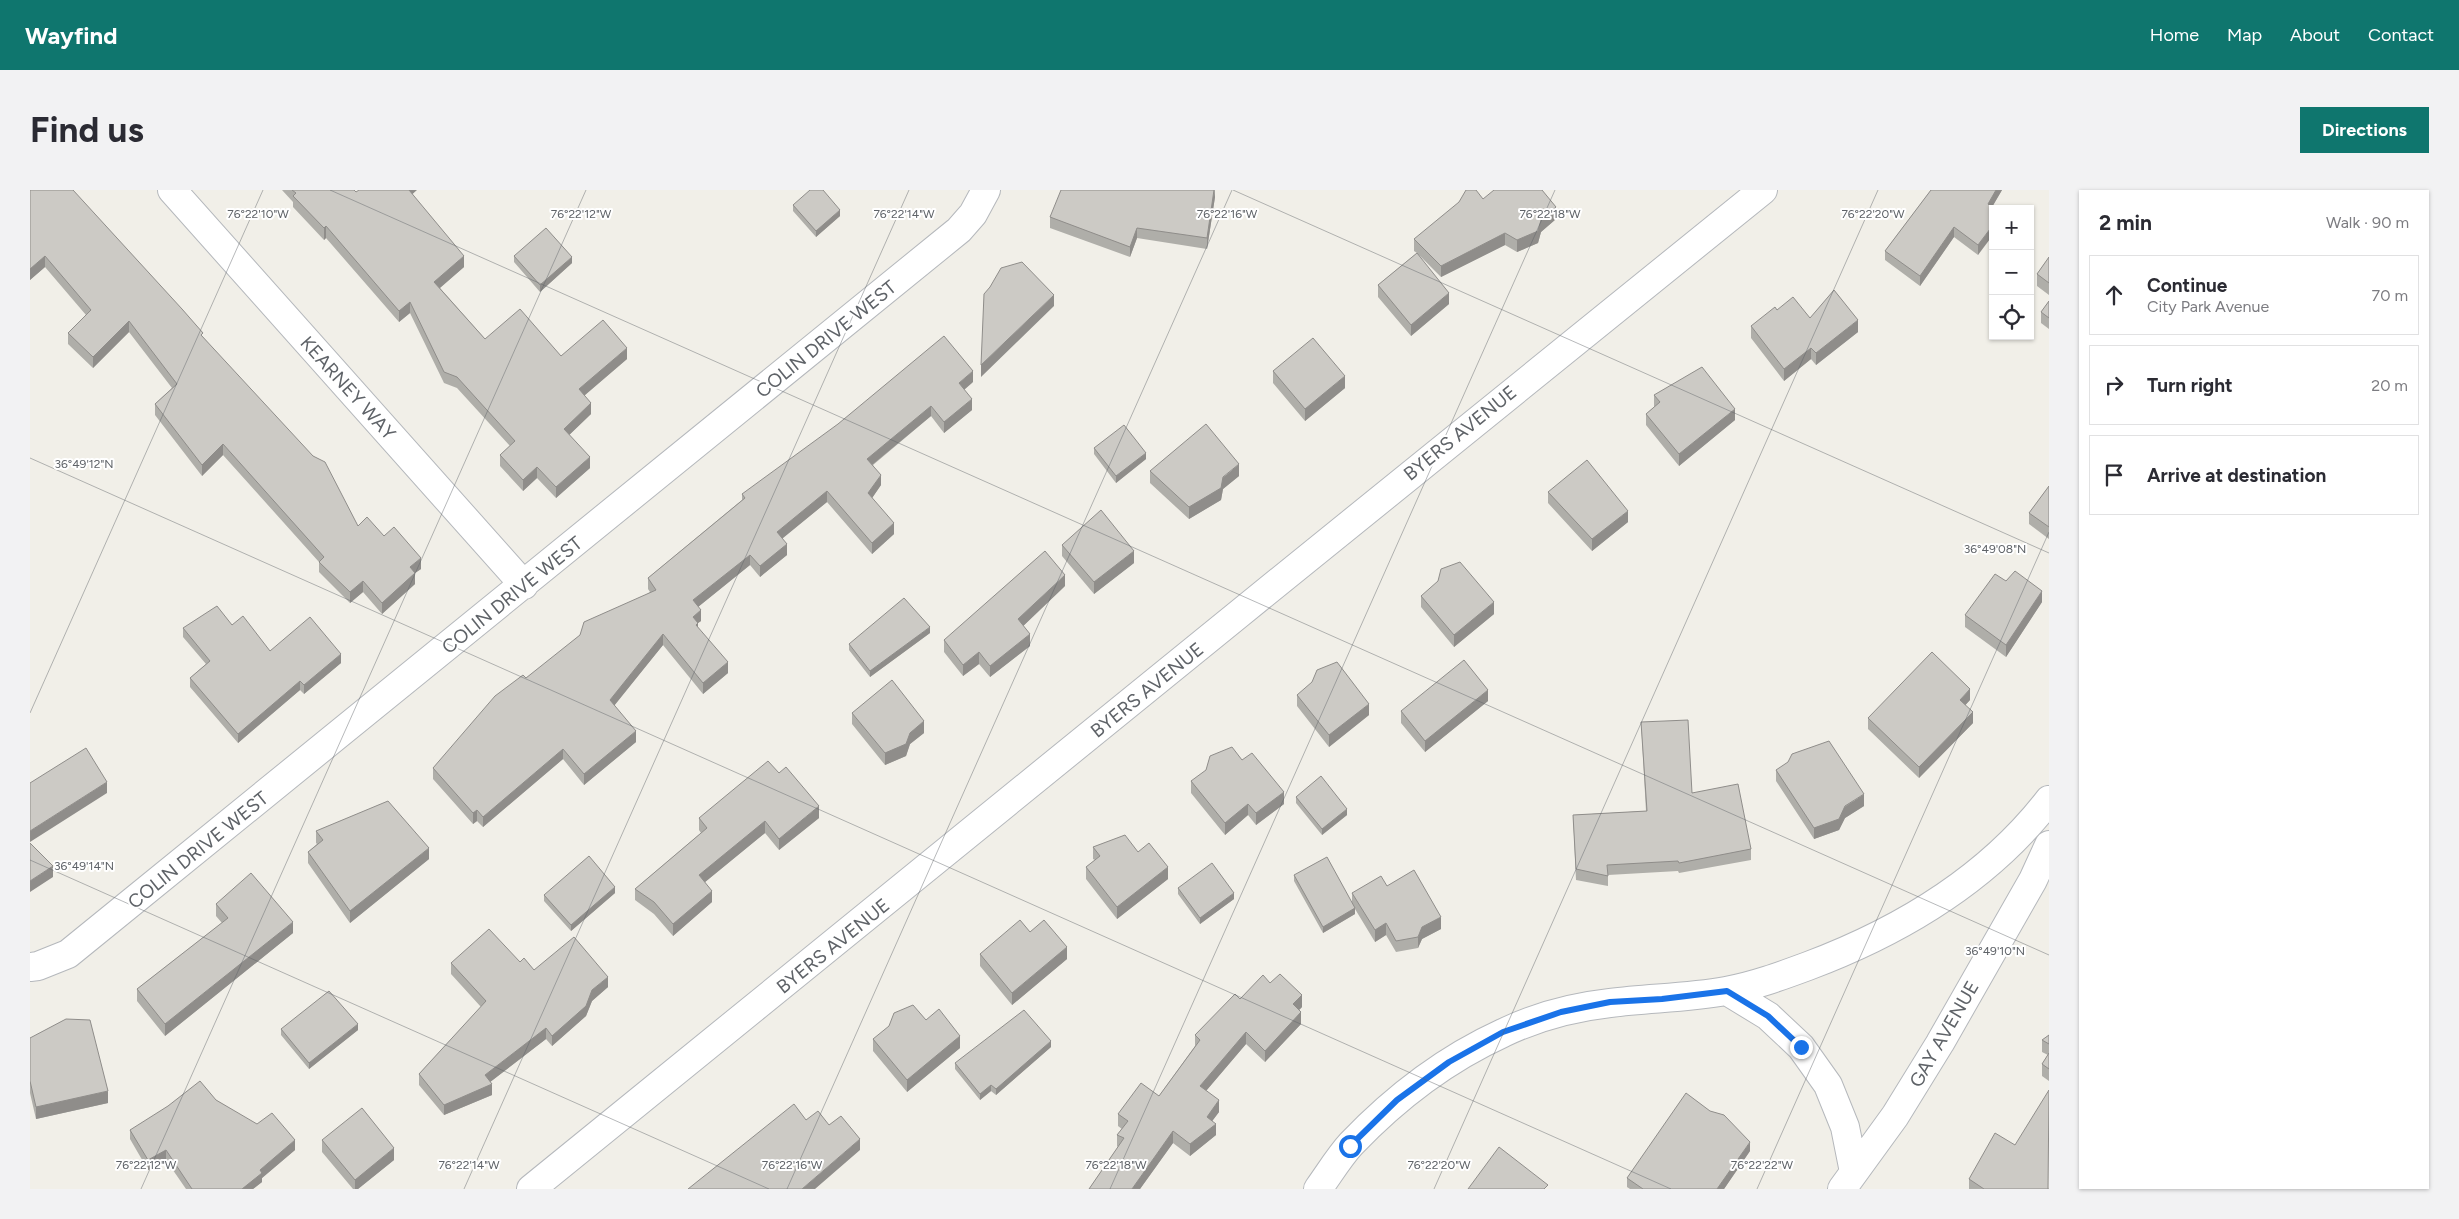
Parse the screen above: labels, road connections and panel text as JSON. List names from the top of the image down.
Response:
{
  "streets": {
    "street": [
      "COLIN DRIVE WEST",
      "KEARNEY WAY",
      "BYERS AVENUE",
      "GAY AVENUE"
    ]
  },
  "crossings": [
    ["COLIN DRIVE WEST", "KEARNEY WAY"]
  ],
  "page": {
    "header": "Wayfind",
    "nav": [
      "Home",
      "Map",
      "About",
      "Contact"
    ],
    "buttons": "Directions",
    "title": "Find us",
    "heading": ["2 min", "Walk · 90 m"],
    "map_buttons": ["+", "−"],
    "list": [
      ["Continue", "City Park Avenue", "70 m"],
      ["Turn right", "20 m"],
      "Arrive at destination"
    ]
  },
  "coordinates": [
    "76°22'10\"W",
    "76°22'12\"W",
    "76°22'14\"W",
    "76°22'16\"W",
    "76°22'18\"W",
    "76°22'20\"W",
    "36°49'12\"N",
    "36°49'08\"N",
    "36°49'14\"N",
    "36°49'10\"N",
    "76°22'22\"W"
  ]
}
